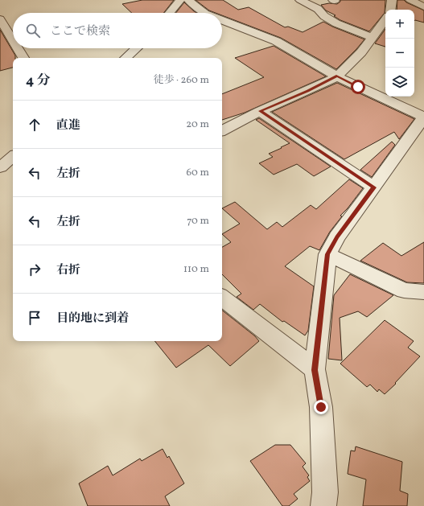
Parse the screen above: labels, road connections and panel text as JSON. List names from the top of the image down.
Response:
{
  "page": {
    "map_buttons": ["+", "−"],
    "search": "ここで検索",
    "heading": ["4 分", "徒歩 · 260 m"],
    "list": [
      ["直進", "20 m"],
      ["左折", "60 m"],
      ["左折", "70 m"],
      ["右折", "110 m"],
      "目的地に到着"
    ]
  }
}
